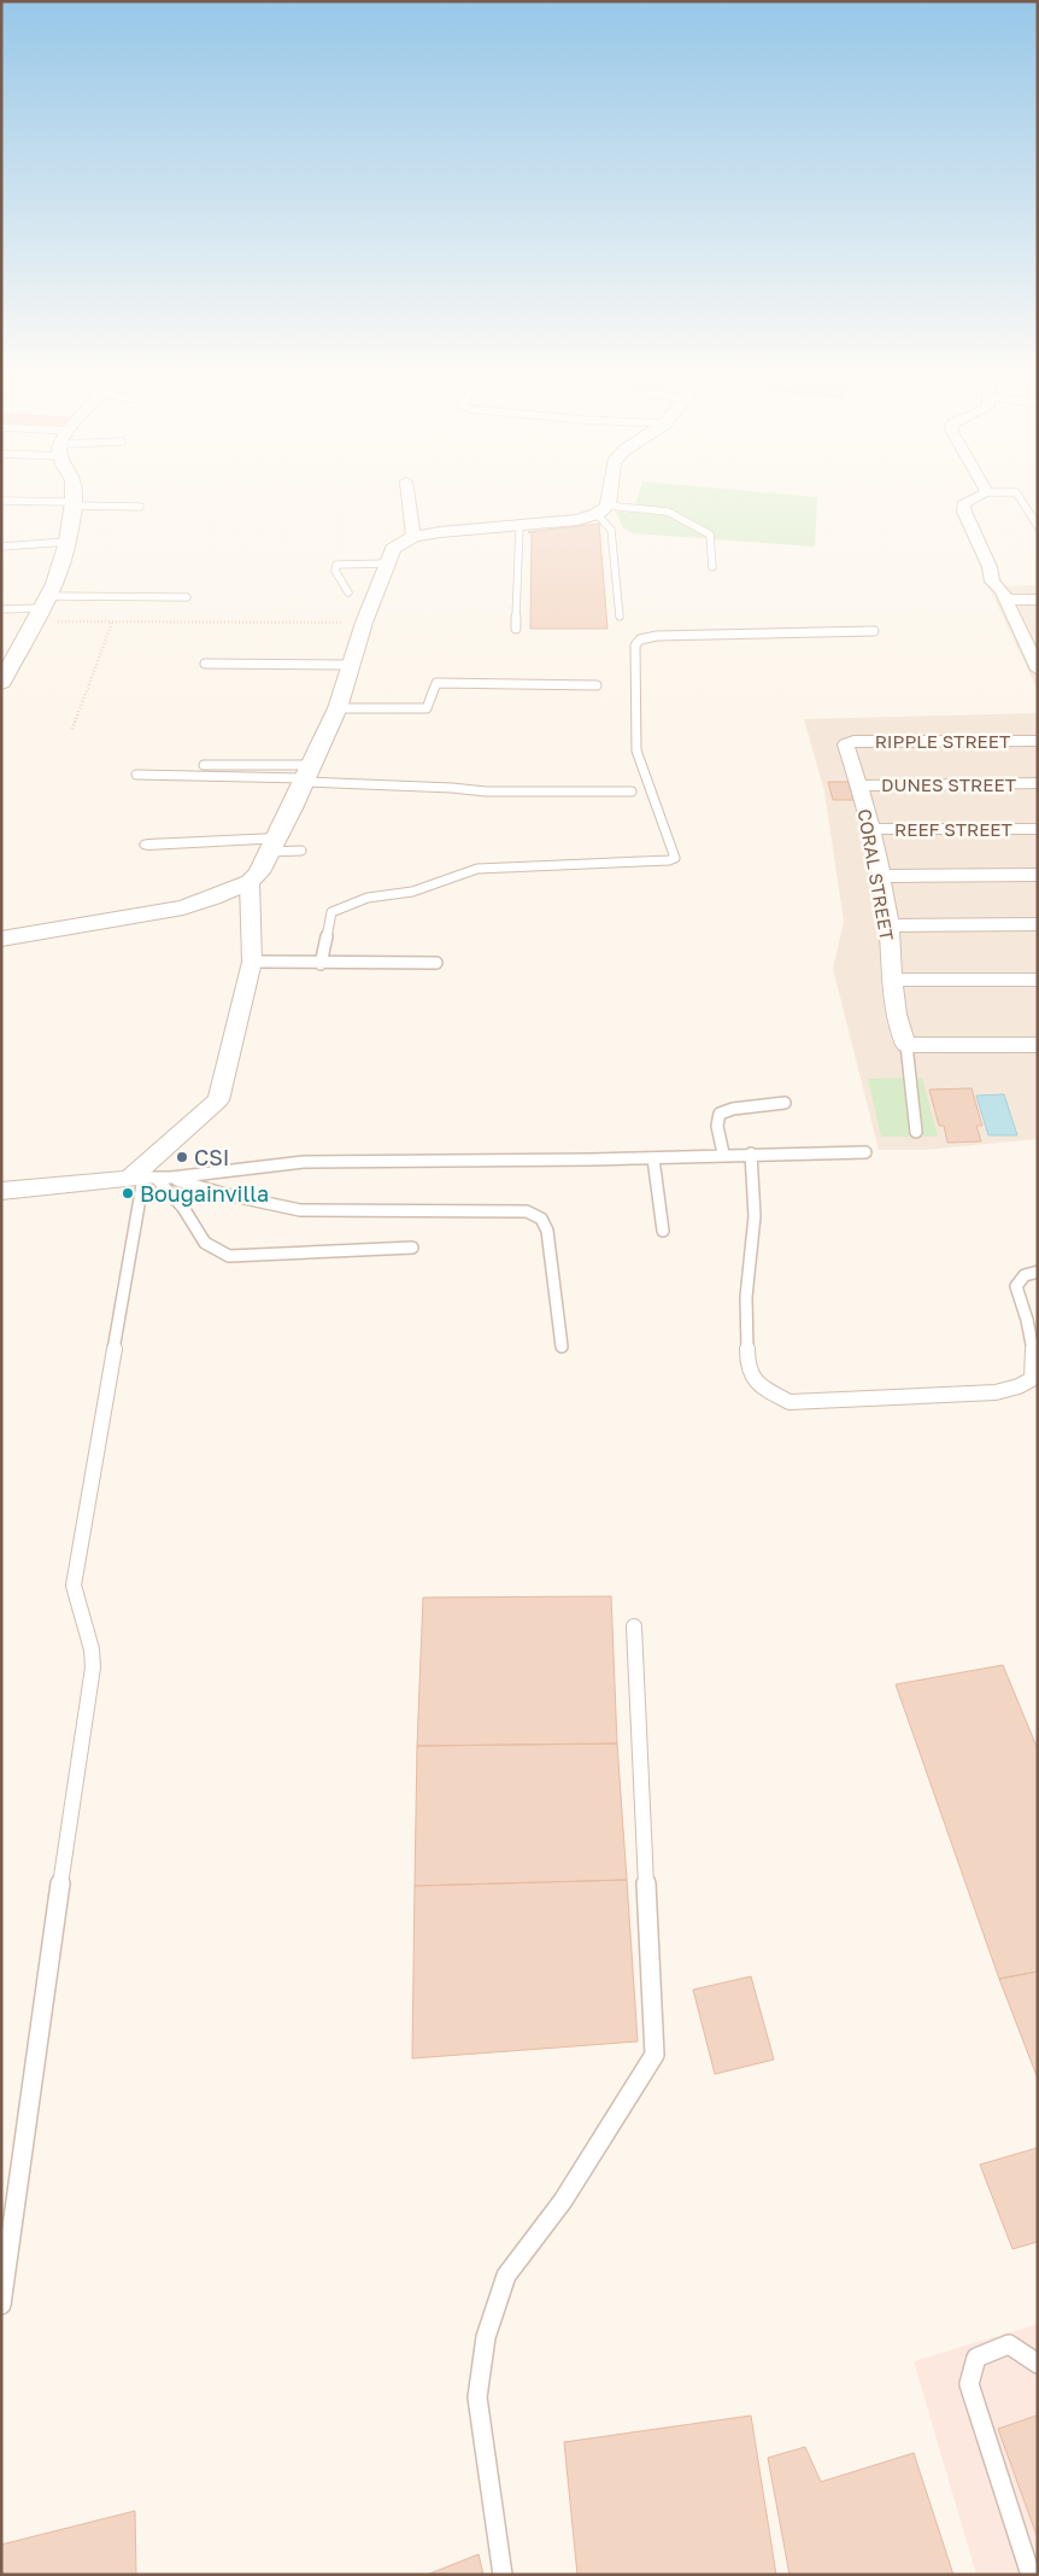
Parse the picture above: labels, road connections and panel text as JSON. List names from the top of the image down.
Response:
{
  "streets": {
    "street": [
      "RIPPLE STREET",
      "DUNES STREET",
      "REEF STREET",
      "CORAL STREET"
    ]
  },
  "crossings": [
    ["RIPPLE STREET", "CORAL STREET"],
    ["DUNES STREET", "CORAL STREET"],
    ["REEF STREET", "CORAL STREET"]
  ],
  "places": ["CSI", "Bougainvilla"]
}
